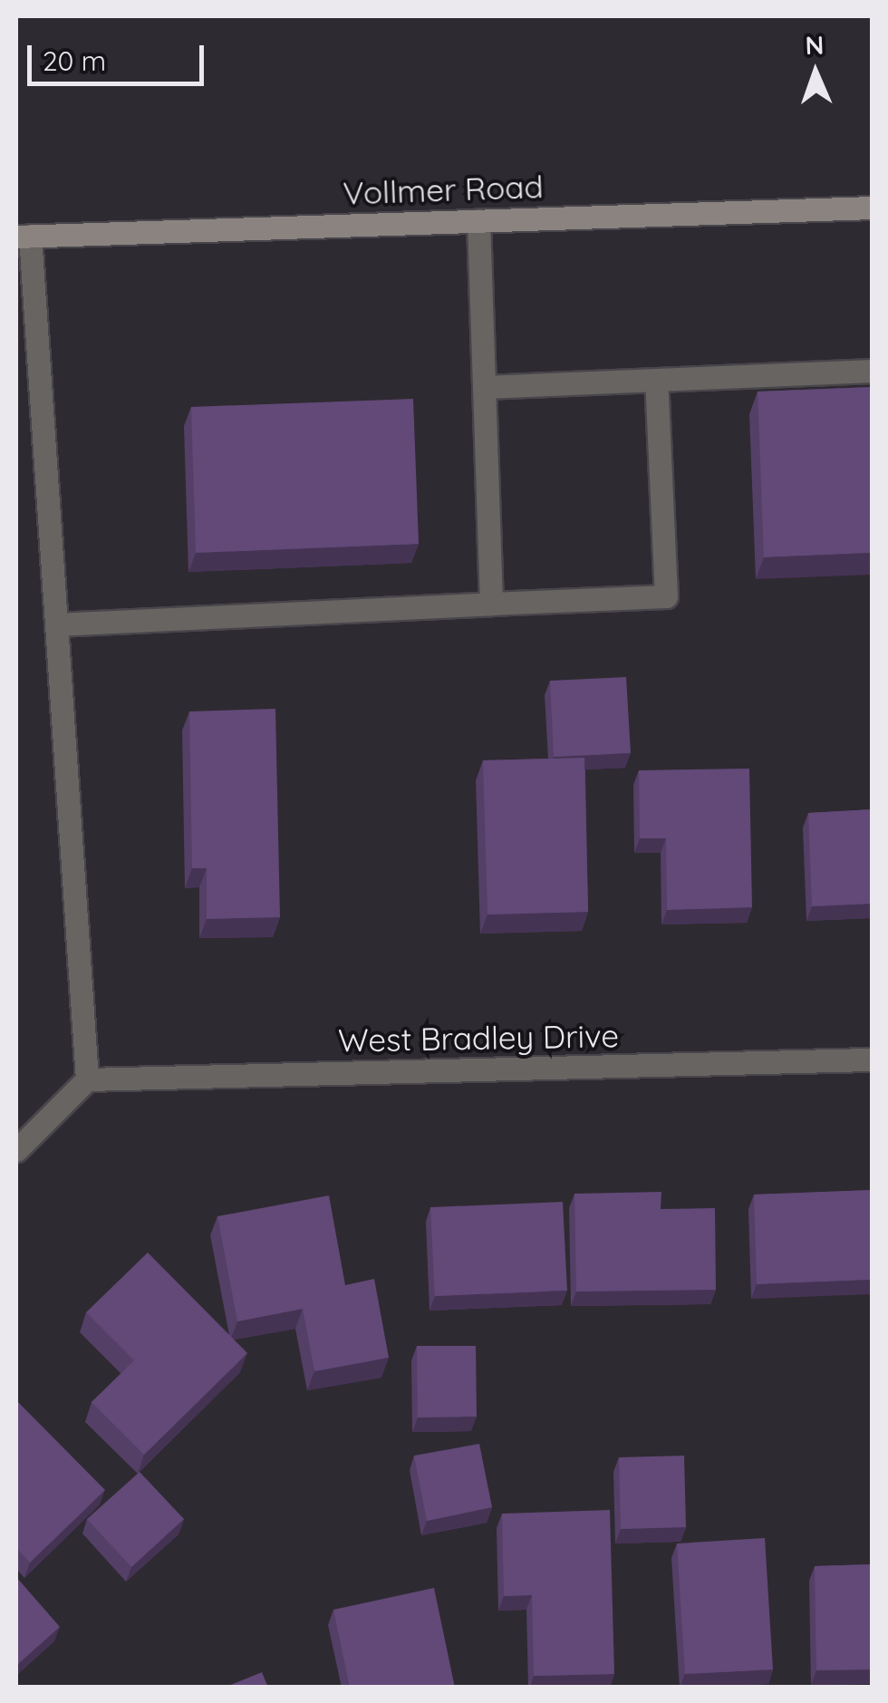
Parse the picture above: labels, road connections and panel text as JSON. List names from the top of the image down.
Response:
{
  "streets": {
    "main road": ["Vollmer Road"],
    "street": ["West Bradley Drive"]
  },
  "scale_bar": "20 m",
  "north": "top"
}
